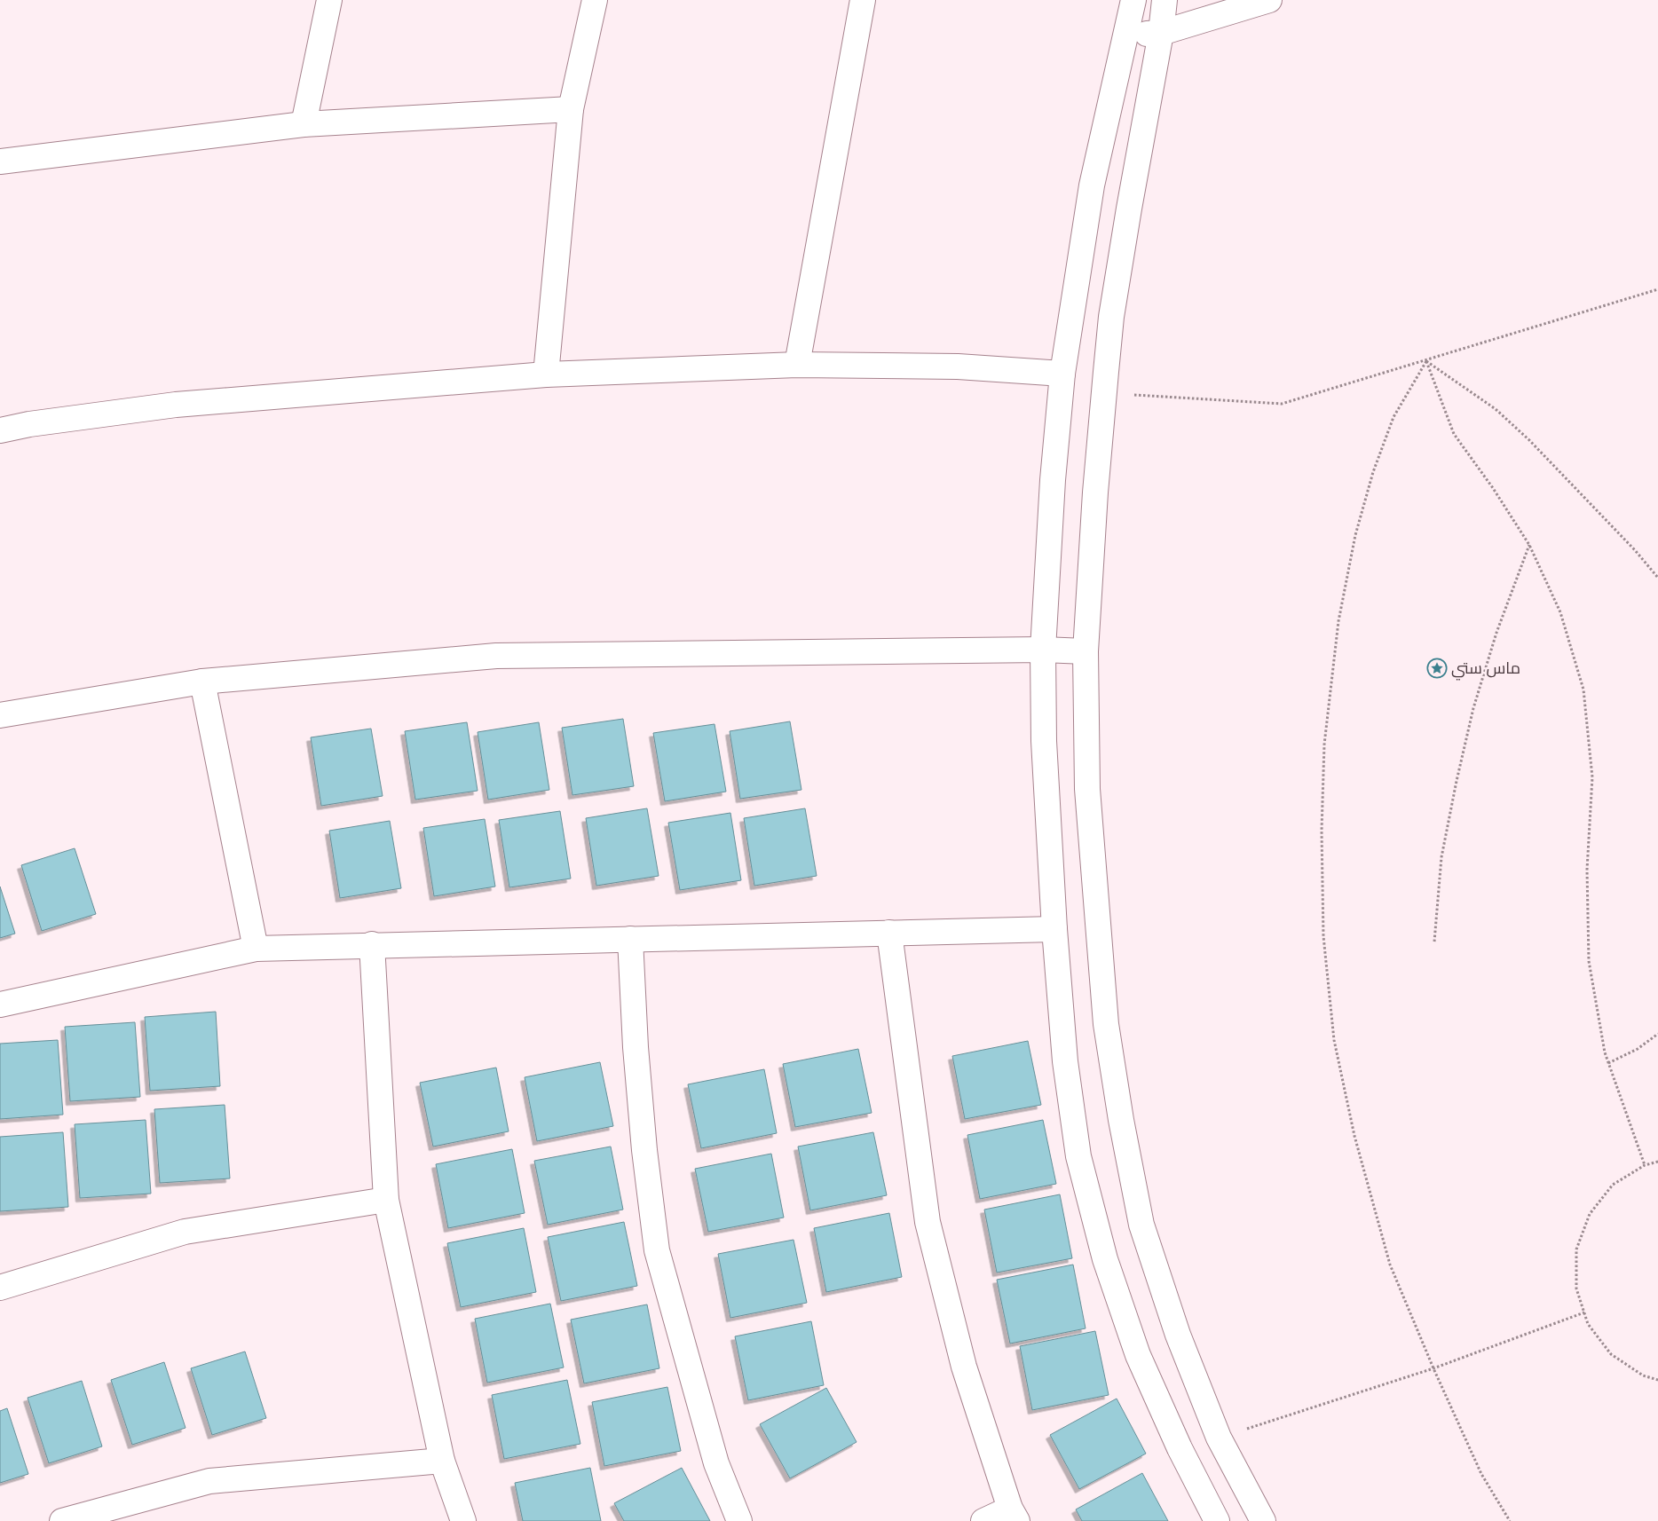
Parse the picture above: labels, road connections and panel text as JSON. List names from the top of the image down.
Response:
{
  "places": {
    "place": ["ماس ستي"]
  }
}
